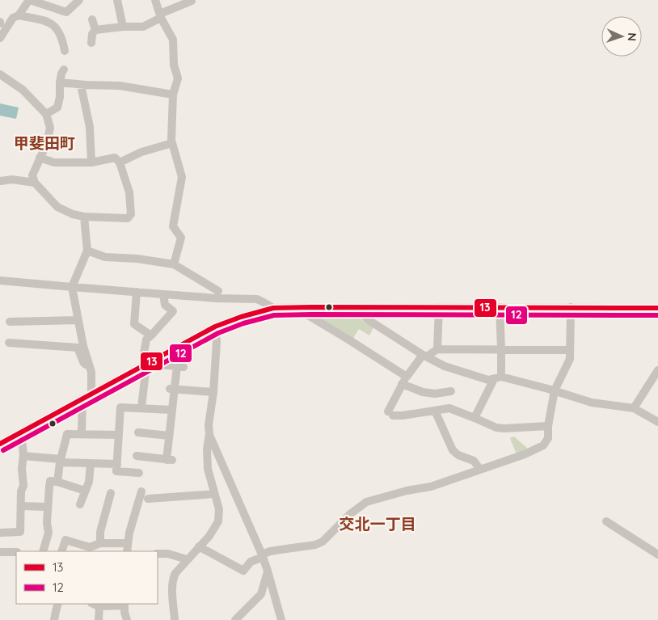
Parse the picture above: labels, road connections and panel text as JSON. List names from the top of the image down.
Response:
{
  "districts": ["甲斐田町", "交北一丁目"],
  "lines": ["transit line 13", "transit line 12"],
  "legend": ["13", "12"],
  "north": "right"
}
